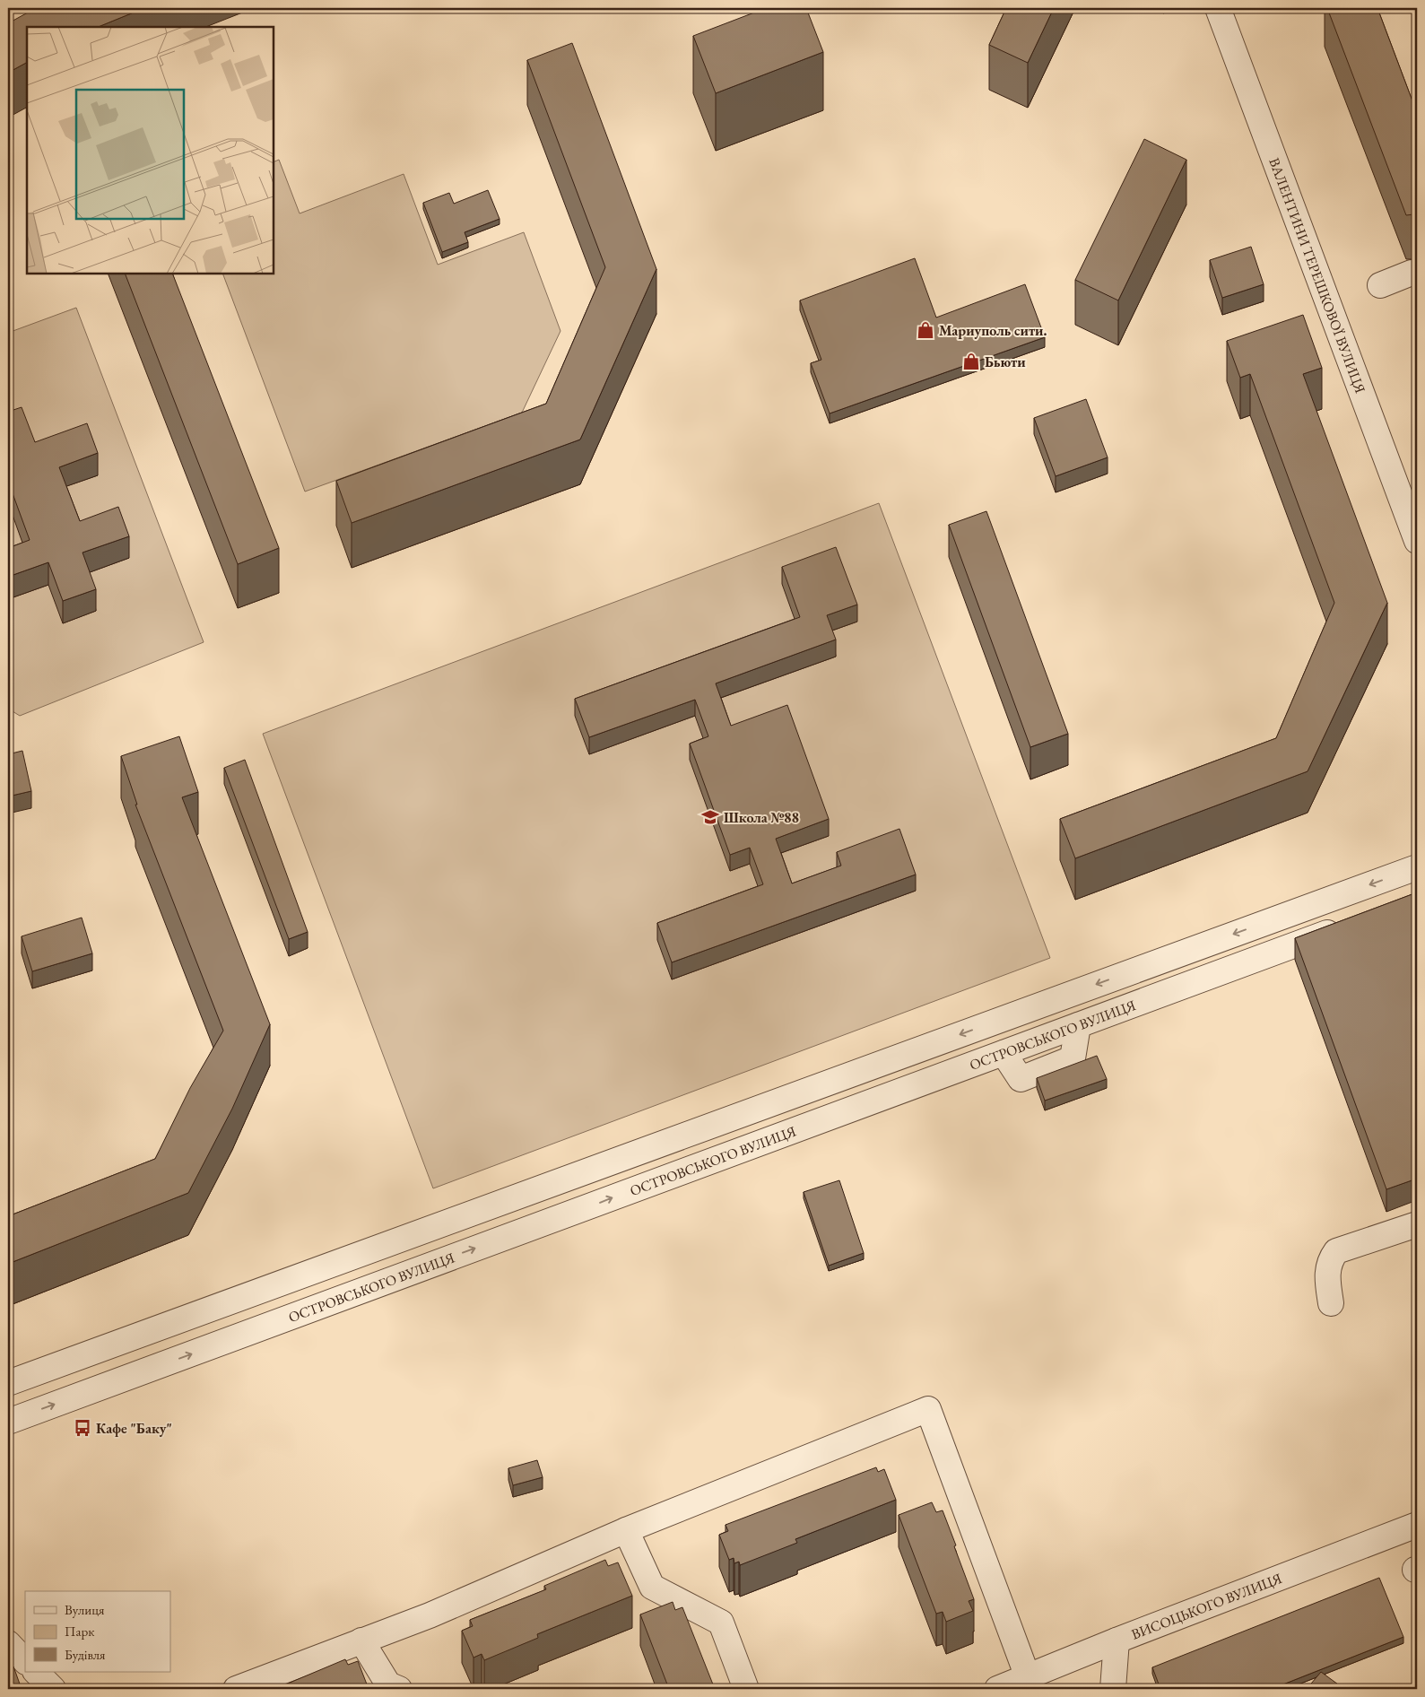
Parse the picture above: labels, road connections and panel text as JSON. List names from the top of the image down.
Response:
{
  "streets": {
    "street": ["ВАЛЕНТИНИ ТЕРЕШКОВОЇ ВУЛИЦЯ", "ОСТРОВСЬКОГО ВУЛИЦЯ", "ВИСОЦЬКОГО ВУЛИЦЯ"]
  },
  "places": {
    "shop": ["Мариуполь сити.", "Бьюти"],
    "school or university": ["Школа №88"],
    "bus stop": ["Кафе \"Баку\""]
  },
  "legend": ["Вулиця", "Парк", "Будівля"]
}
